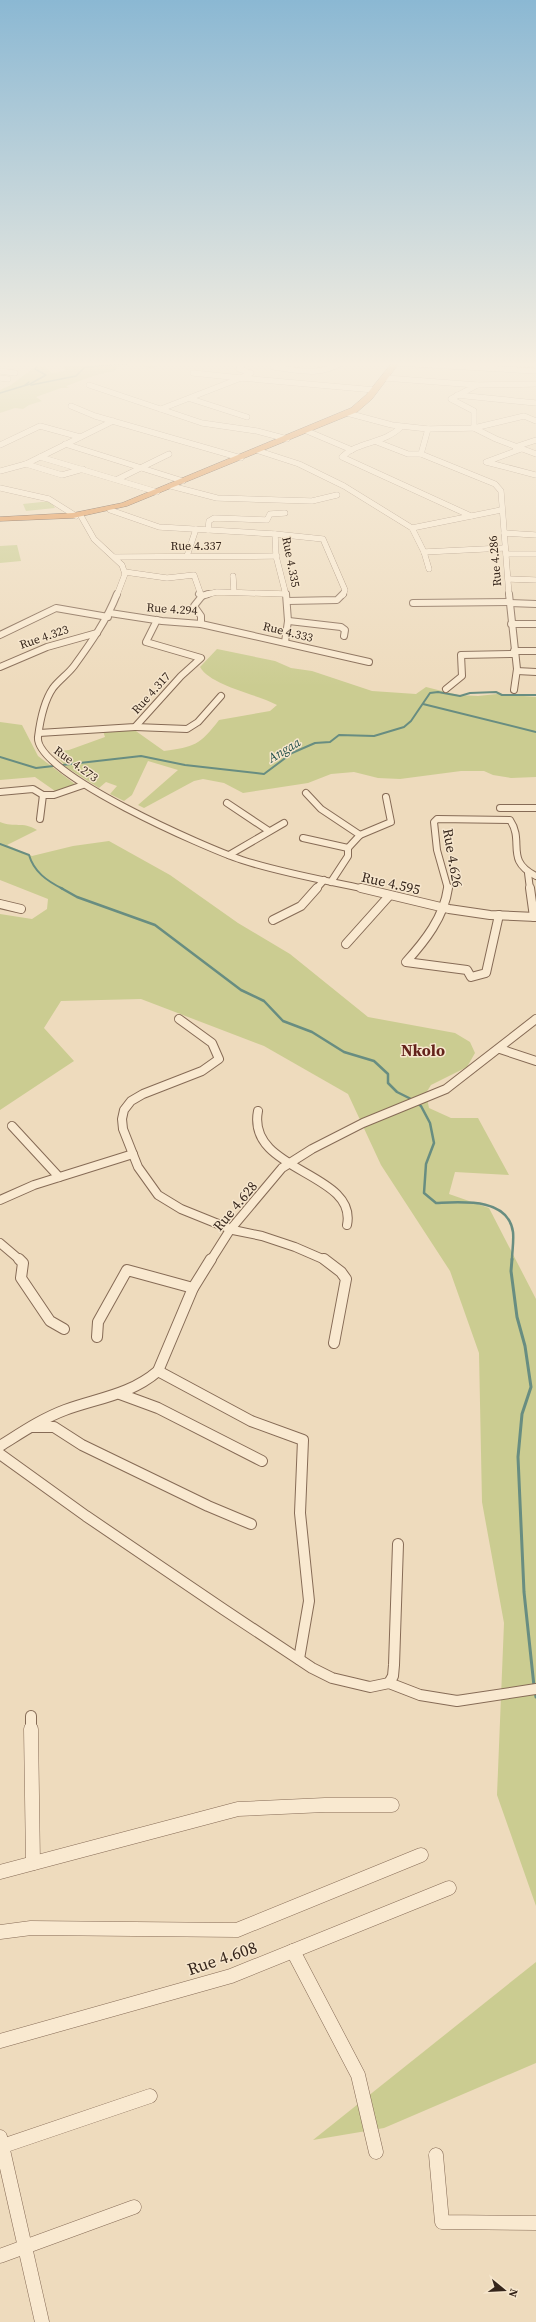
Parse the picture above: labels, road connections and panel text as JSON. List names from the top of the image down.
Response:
{
  "streets": {
    "street": [
      "Rue 4.337",
      "Rue 4.286",
      "Rue 4.335",
      "Rue 4.294",
      "Rue 4.333",
      "Rue 4.323",
      "Rue 4.317",
      "Rue 4.273",
      "Rue 4.626",
      "Rue 4.595",
      "Rue 4.628",
      "Rue 4.608"
    ]
  },
  "crossings": [
    ["Rue 4.337", "Rue 4.335"],
    ["Rue 4.335", "Rue 4.333"],
    ["Rue 4.294", "Rue 4.333"],
    ["Rue 4.294", "Rue 4.317"],
    ["Rue 4.294", "Rue 4.273"],
    ["Rue 4.323", "Rue 4.273"],
    ["Rue 4.317", "Rue 4.273"],
    ["Rue 4.273", "Rue 4.595"],
    ["Rue 4.626", "Rue 4.595"]
  ],
  "districts": ["Nkolo"],
  "water": ["Angaa"],
  "north": "right"
}
